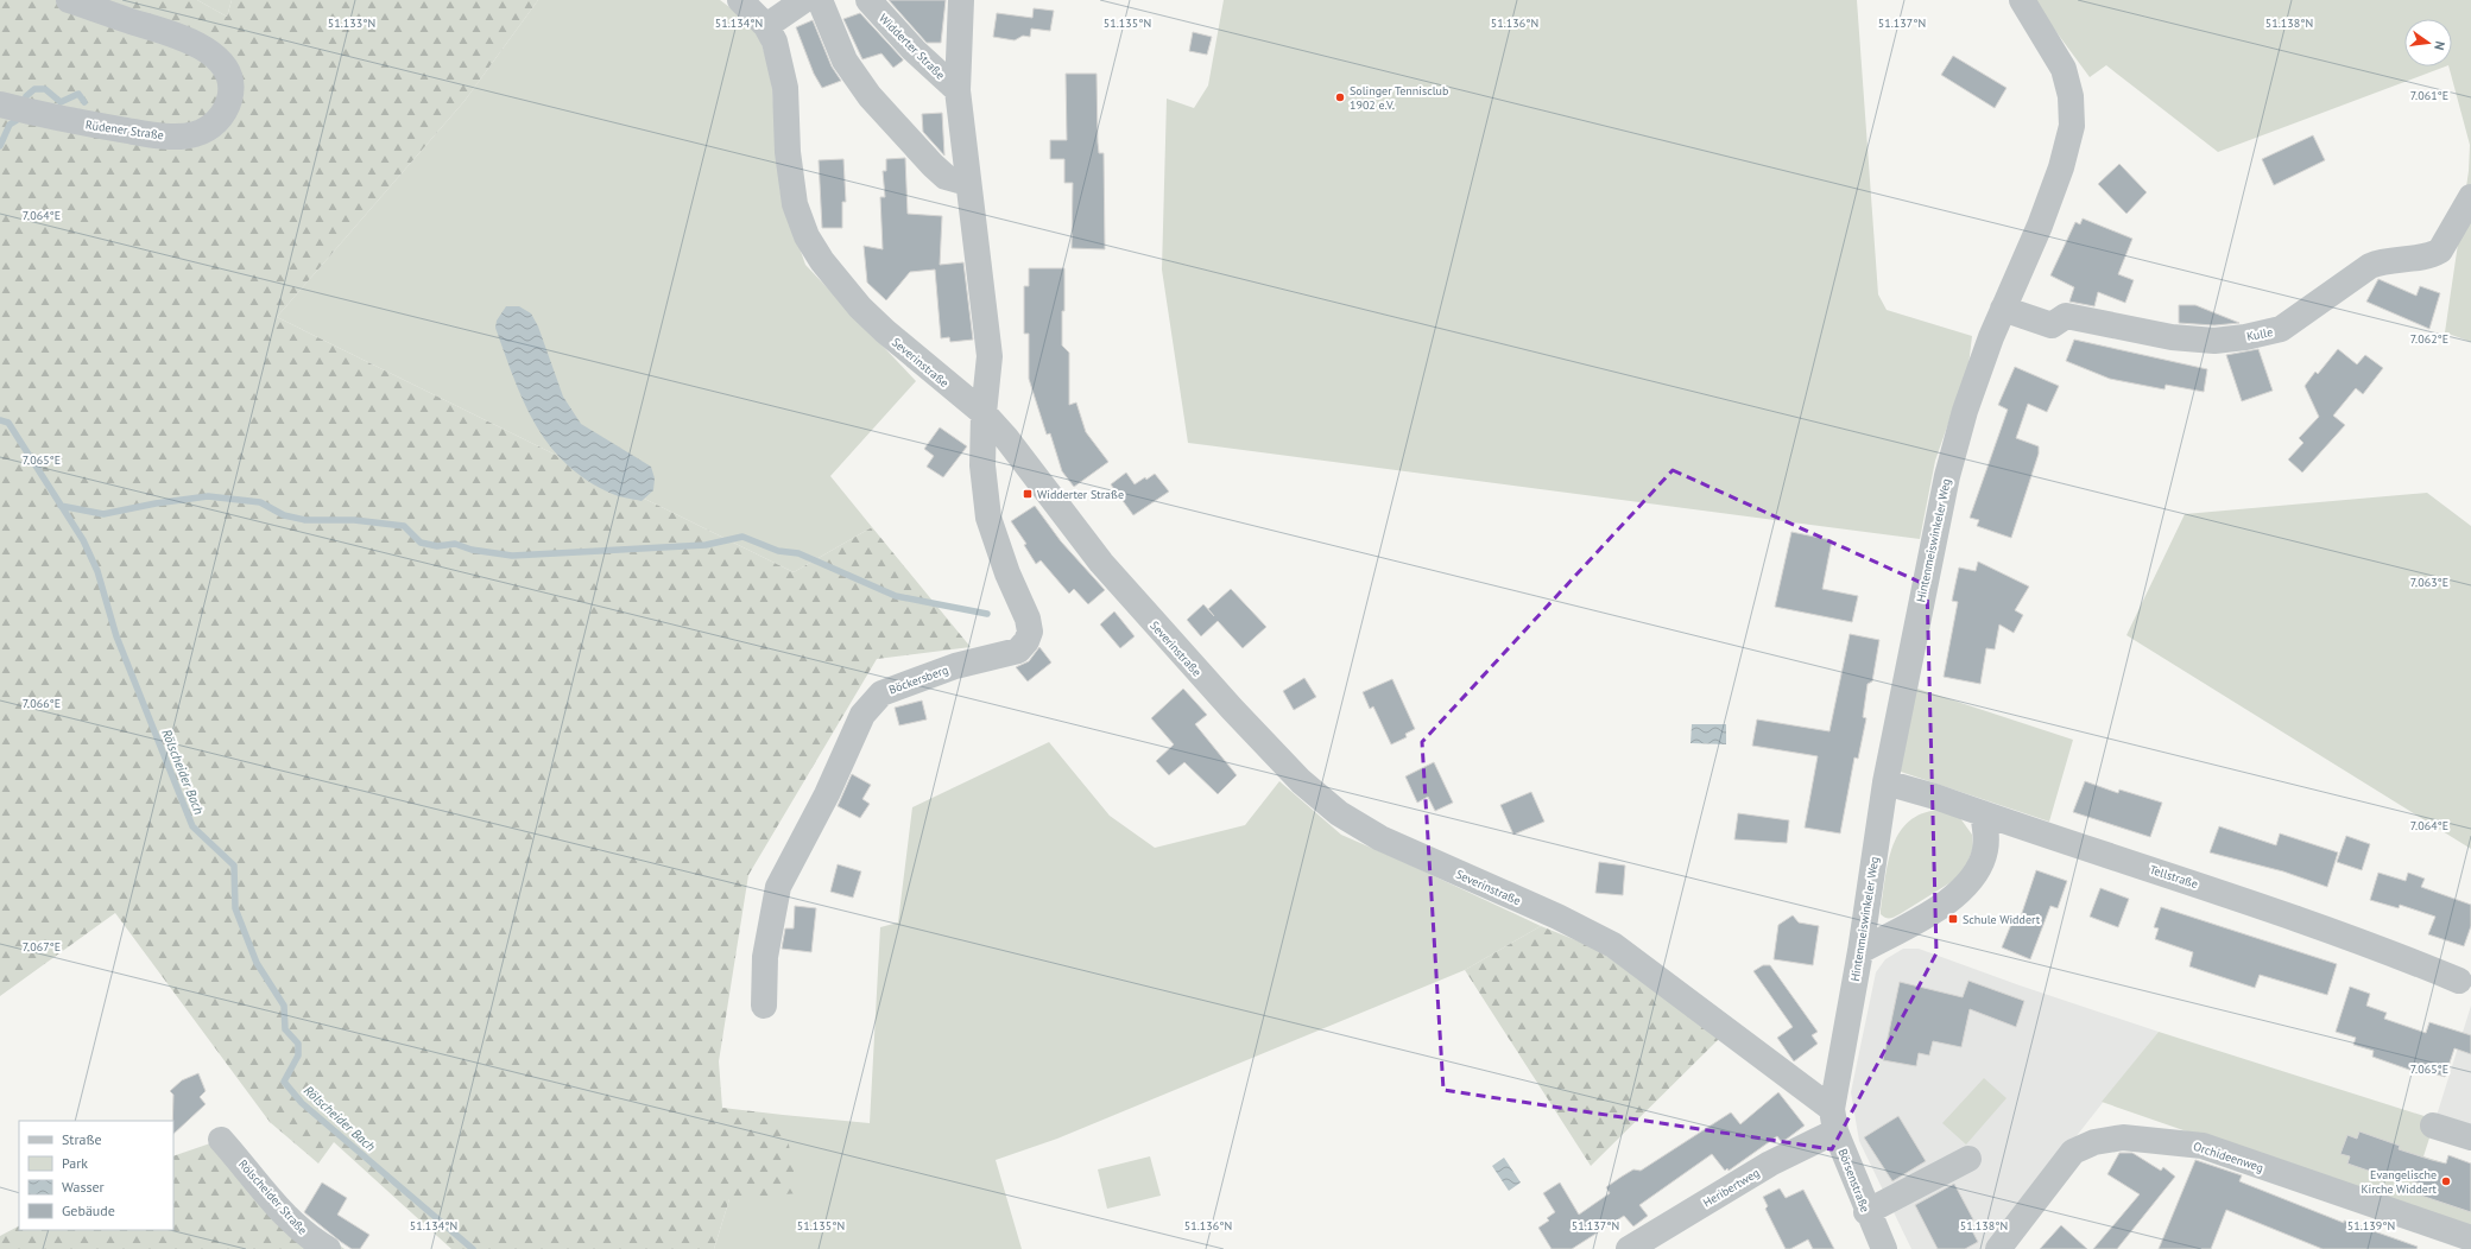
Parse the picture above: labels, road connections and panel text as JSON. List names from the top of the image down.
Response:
{
  "streets": {
    "street": [
      "Widderter Straße",
      "Rüdener Straße",
      "Kulle",
      "Severinstraße",
      "Hintenmeiswinkeler Weg",
      "Böckersberg",
      "Tellstraße",
      "Orchideenweg",
      "Börsenstraße",
      "Heribertweg",
      "Rölscheider Straße"
    ]
  },
  "crossings": [
    ["Widderter Straße", "Severinstraße"],
    ["Widderter Straße", "Böckersberg"],
    ["Kulle", "Hintenmeiswinkeler Weg"],
    ["Severinstraße", "Hintenmeiswinkeler Weg"],
    ["Severinstraße", "Böckersberg"],
    ["Severinstraße", "Börsenstraße"],
    ["Severinstraße", "Heribertweg"],
    ["Hintenmeiswinkeler Weg", "Tellstraße"],
    ["Hintenmeiswinkeler Weg", "Börsenstraße"],
    ["Hintenmeiswinkeler Weg", "Heribertweg"],
    ["Börsenstraße", "Heribertweg"]
  ],
  "water": ["Rölscheider Bach"],
  "places": {
    "other": ["Solinger Tennisclub 1902 e.V.", "Evangelische Kirche Widdert"],
    "transit": ["Widderter Straße", "Schule Widdert"]
  },
  "legend": [
    "Straße",
    "Park",
    "Wasser",
    "Gebäude"
  ],
  "north": "right",
  "coordinates": [
    "51.133°N",
    "51.134°N",
    "51.135°N",
    "51.136°N",
    "51.137°N",
    "51.138°N",
    "7.061°E",
    "7.064°E",
    "7.062°E",
    "7.065°E",
    "7.063°E",
    "7.066°E",
    "7.067°E",
    "51.139°N"
  ]
}
